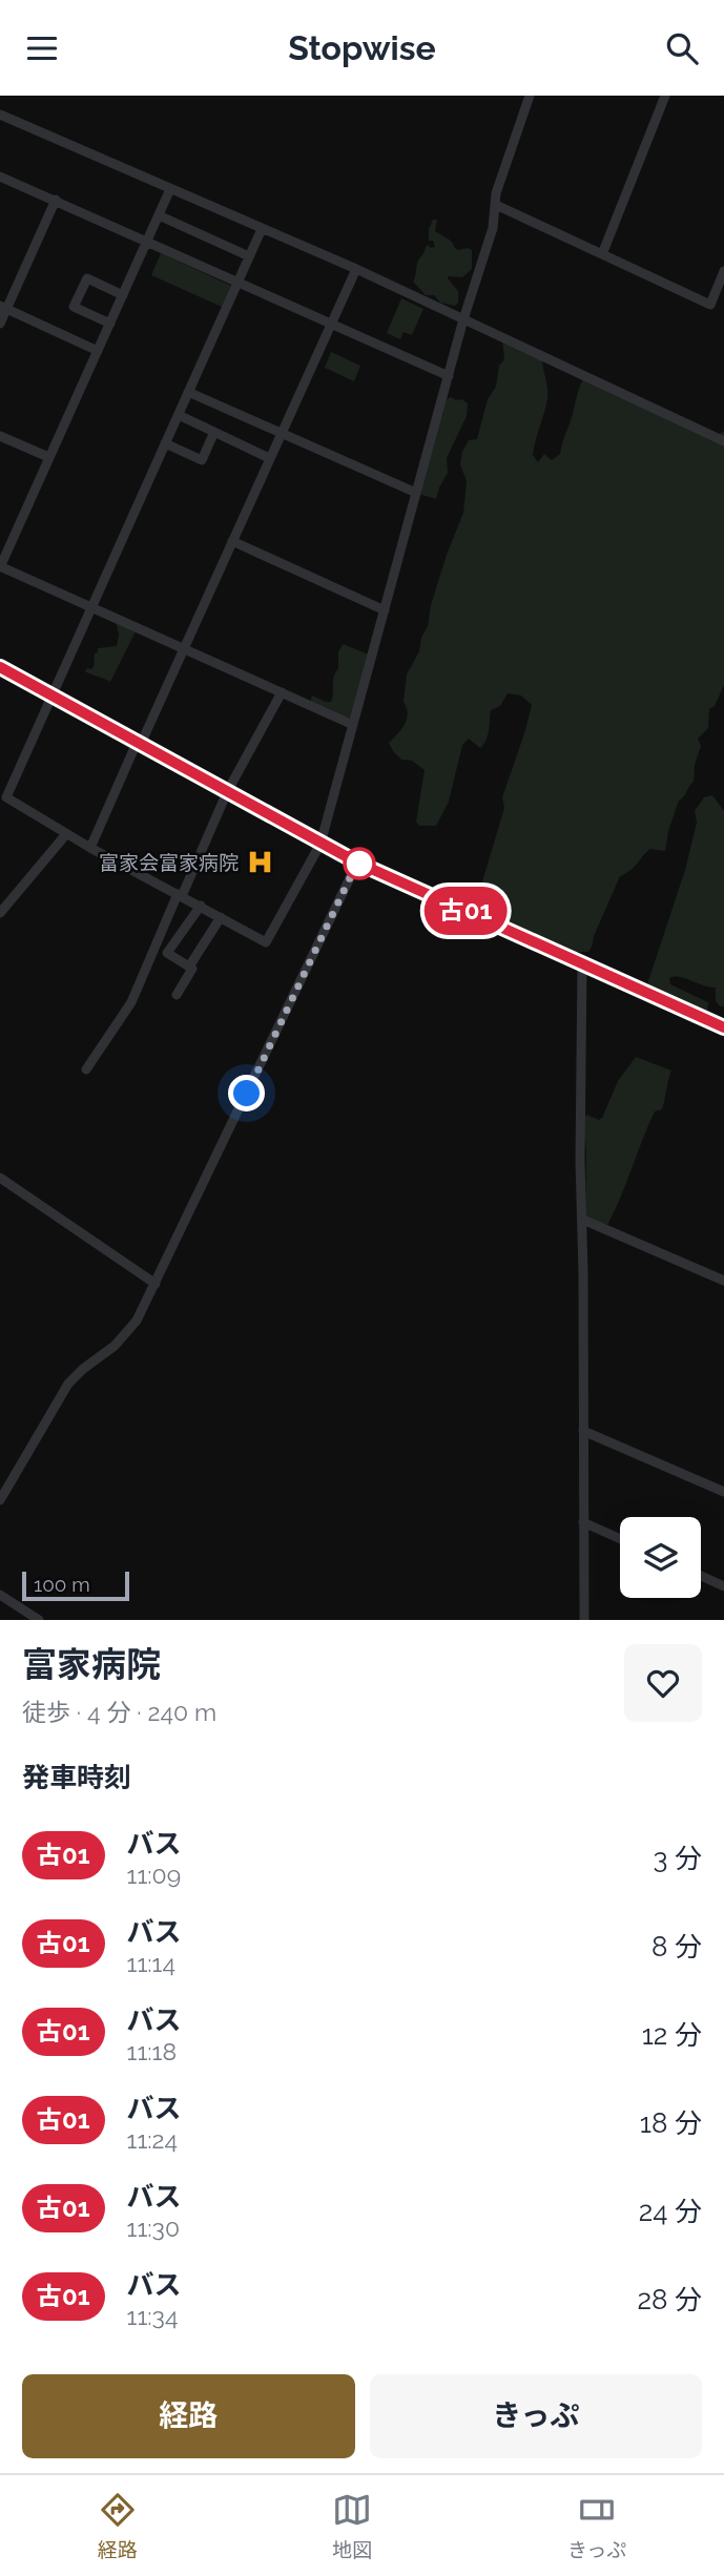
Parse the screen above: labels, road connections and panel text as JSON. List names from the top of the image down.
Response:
{
  "places": {
    "hospital": ["富家会富家病院"]
  },
  "lines": ["bus line 古01"],
  "scale_bar": "100 m",
  "page": {
    "header": "Stopwise",
    "on_map": "古01",
    "scale": "100 m",
    "heading": [
      ["富家病院", "徒歩 · 4 分 · 240 m"],
      "発車時刻"
    ],
    "list": [
      {
        "mark": "古01",
        "name": "バス",
        "note": "11:09",
        "value": "3 分"
      },
      {
        "mark": "古01",
        "name": "バス",
        "note": "11:14",
        "value": "8 分"
      },
      {
        "mark": "古01",
        "name": "バス",
        "note": "11:18",
        "value": "12 分"
      },
      {
        "mark": "古01",
        "name": "バス",
        "note": "11:24",
        "value": "18 分"
      },
      {
        "mark": "古01",
        "name": "バス",
        "note": "11:30",
        "value": "24 分"
      },
      {
        "mark": "古01",
        "name": "バス",
        "note": "11:34",
        "value": "28 分"
      }
    ],
    "buttons": ["経路", "きっぷ"],
    "tabs": ["経路", "地図", "きっぷ"]
  }
}
